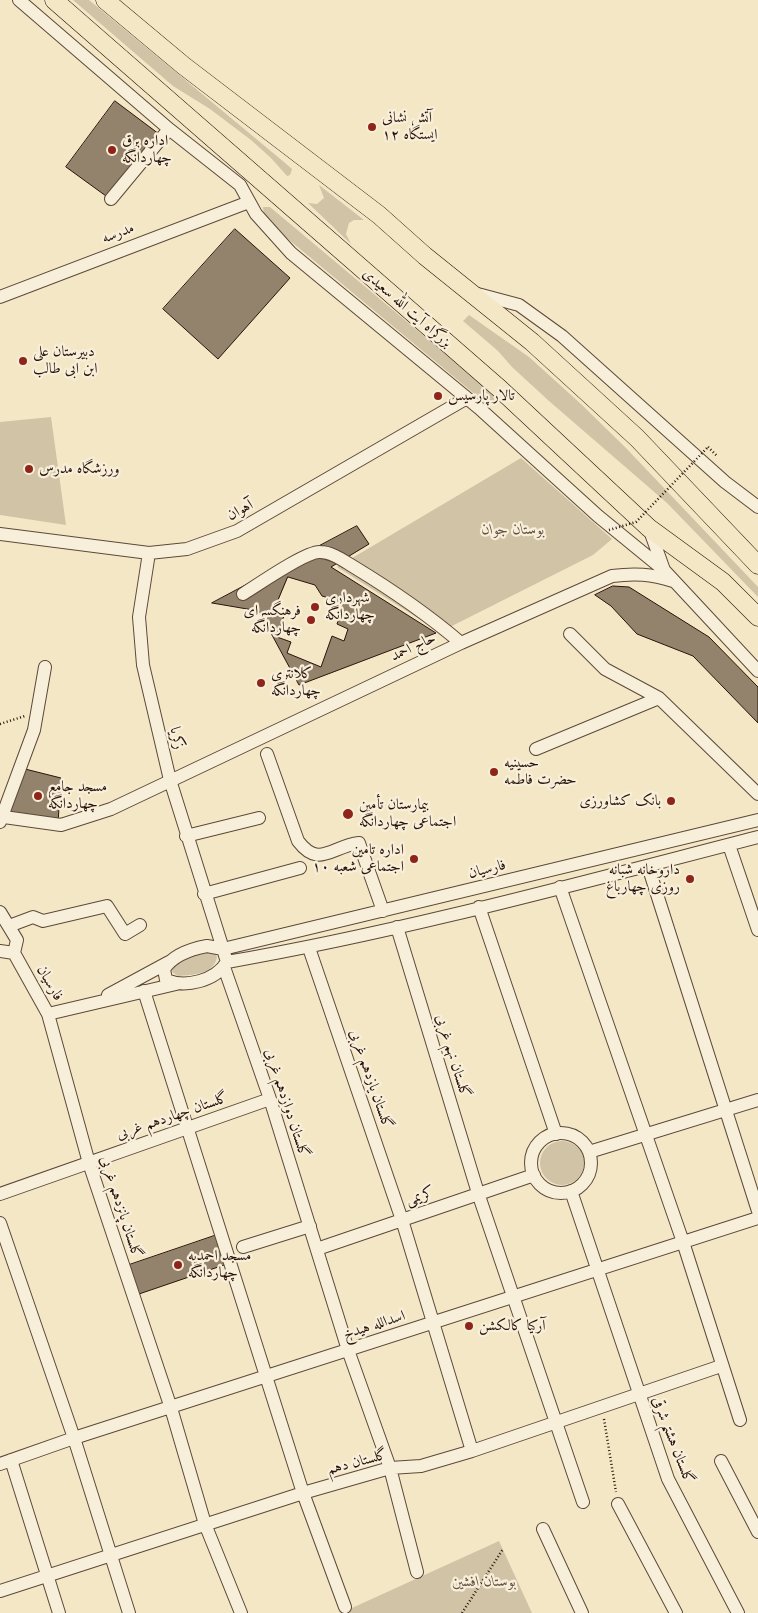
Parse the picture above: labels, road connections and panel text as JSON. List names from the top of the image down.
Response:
{
  "streets": {
    "highway": ["بزرگراه آیت الله سعیدی"],
    "street": [
      "مدرسه",
      "آهوان",
      "حاج احمد",
      "زکریا",
      "فارسیان",
      "گلستان نهم غربی",
      "گلستان یازدهم غربی",
      "گلستان دوازدهم غربی",
      "گلستان چهاردهم غربی",
      "کریمی",
      "گلستان پانزدهم غربی",
      "اسدالله هیدخ",
      "گلستان هشتم شرقی",
      "گلستان دهم"
    ]
  },
  "crossings": [
    ["آهوان", "زکریا"],
    ["حاج احمد", "زکریا"],
    ["زکریا", "فارسیان"],
    ["زکریا", "گلستان دوازدهم غربی"],
    ["فارسیان", "گلستان دوازدهم غربی"],
    ["فارسیان", "گلستان پانزدهم غربی"],
    ["گلستان نهم غربی", "کریمی"],
    ["گلستان نهم غربی", "اسدالله هیدخ"],
    ["گلستان نهم غربی", "گلستان دهم"],
    ["گلستان یازدهم غربی", "کریمی"],
    ["گلستان یازدهم غربی", "اسدالله هیدخ"],
    ["گلستان یازدهم غربی", "گلستان دهم"],
    ["گلستان دوازدهم غربی", "گلستان چهاردهم غربی"],
    ["گلستان دوازدهم غربی", "کریمی"],
    ["گلستان دوازدهم غربی", "اسدالله هیدخ"],
    ["گلستان دوازدهم غربی", "گلستان دهم"],
    ["گلستان چهاردهم غربی", "گلستان پانزدهم غربی"],
    ["کریمی", "گلستان هشتم شرقی"],
    ["گلستان پانزدهم غربی", "اسدالله هیدخ"],
    ["گلستان پانزدهم غربی", "گلستان دهم"],
    ["اسدالله هیدخ", "گلستان هشتم شرقی"],
    ["گلستان هشتم شرقی", "گلستان دهم"]
  ],
  "parks": ["بوستان جوان", "بوستان افشین"],
  "places": [
    "آتش نشانی ایستگاه ۱۲",
    "اداره برق چهاردانگه",
    "دبیرستان علی ابن ابی طالب",
    "تالار پارسیس",
    "ورزشگاه مدرس",
    "شهرداری چهاردانگه",
    "فرهنگسرای چهاردانگه",
    "کلانتری چهاردانگه",
    "حسینیه حضرت فاطمه",
    "مسجد جامع چهاردانگه",
    "بانک کشاورزی",
    "بیمارستان تأمین اجتماعی چهاردانگه",
    "اداره تامین اجتماعی شعبه ۱۰",
    "داروخانه شبانه روزی چهارباغ",
    "مسجد احمدیه چهاردانگه",
    "آرکیا کالکشن"
  ]
}
